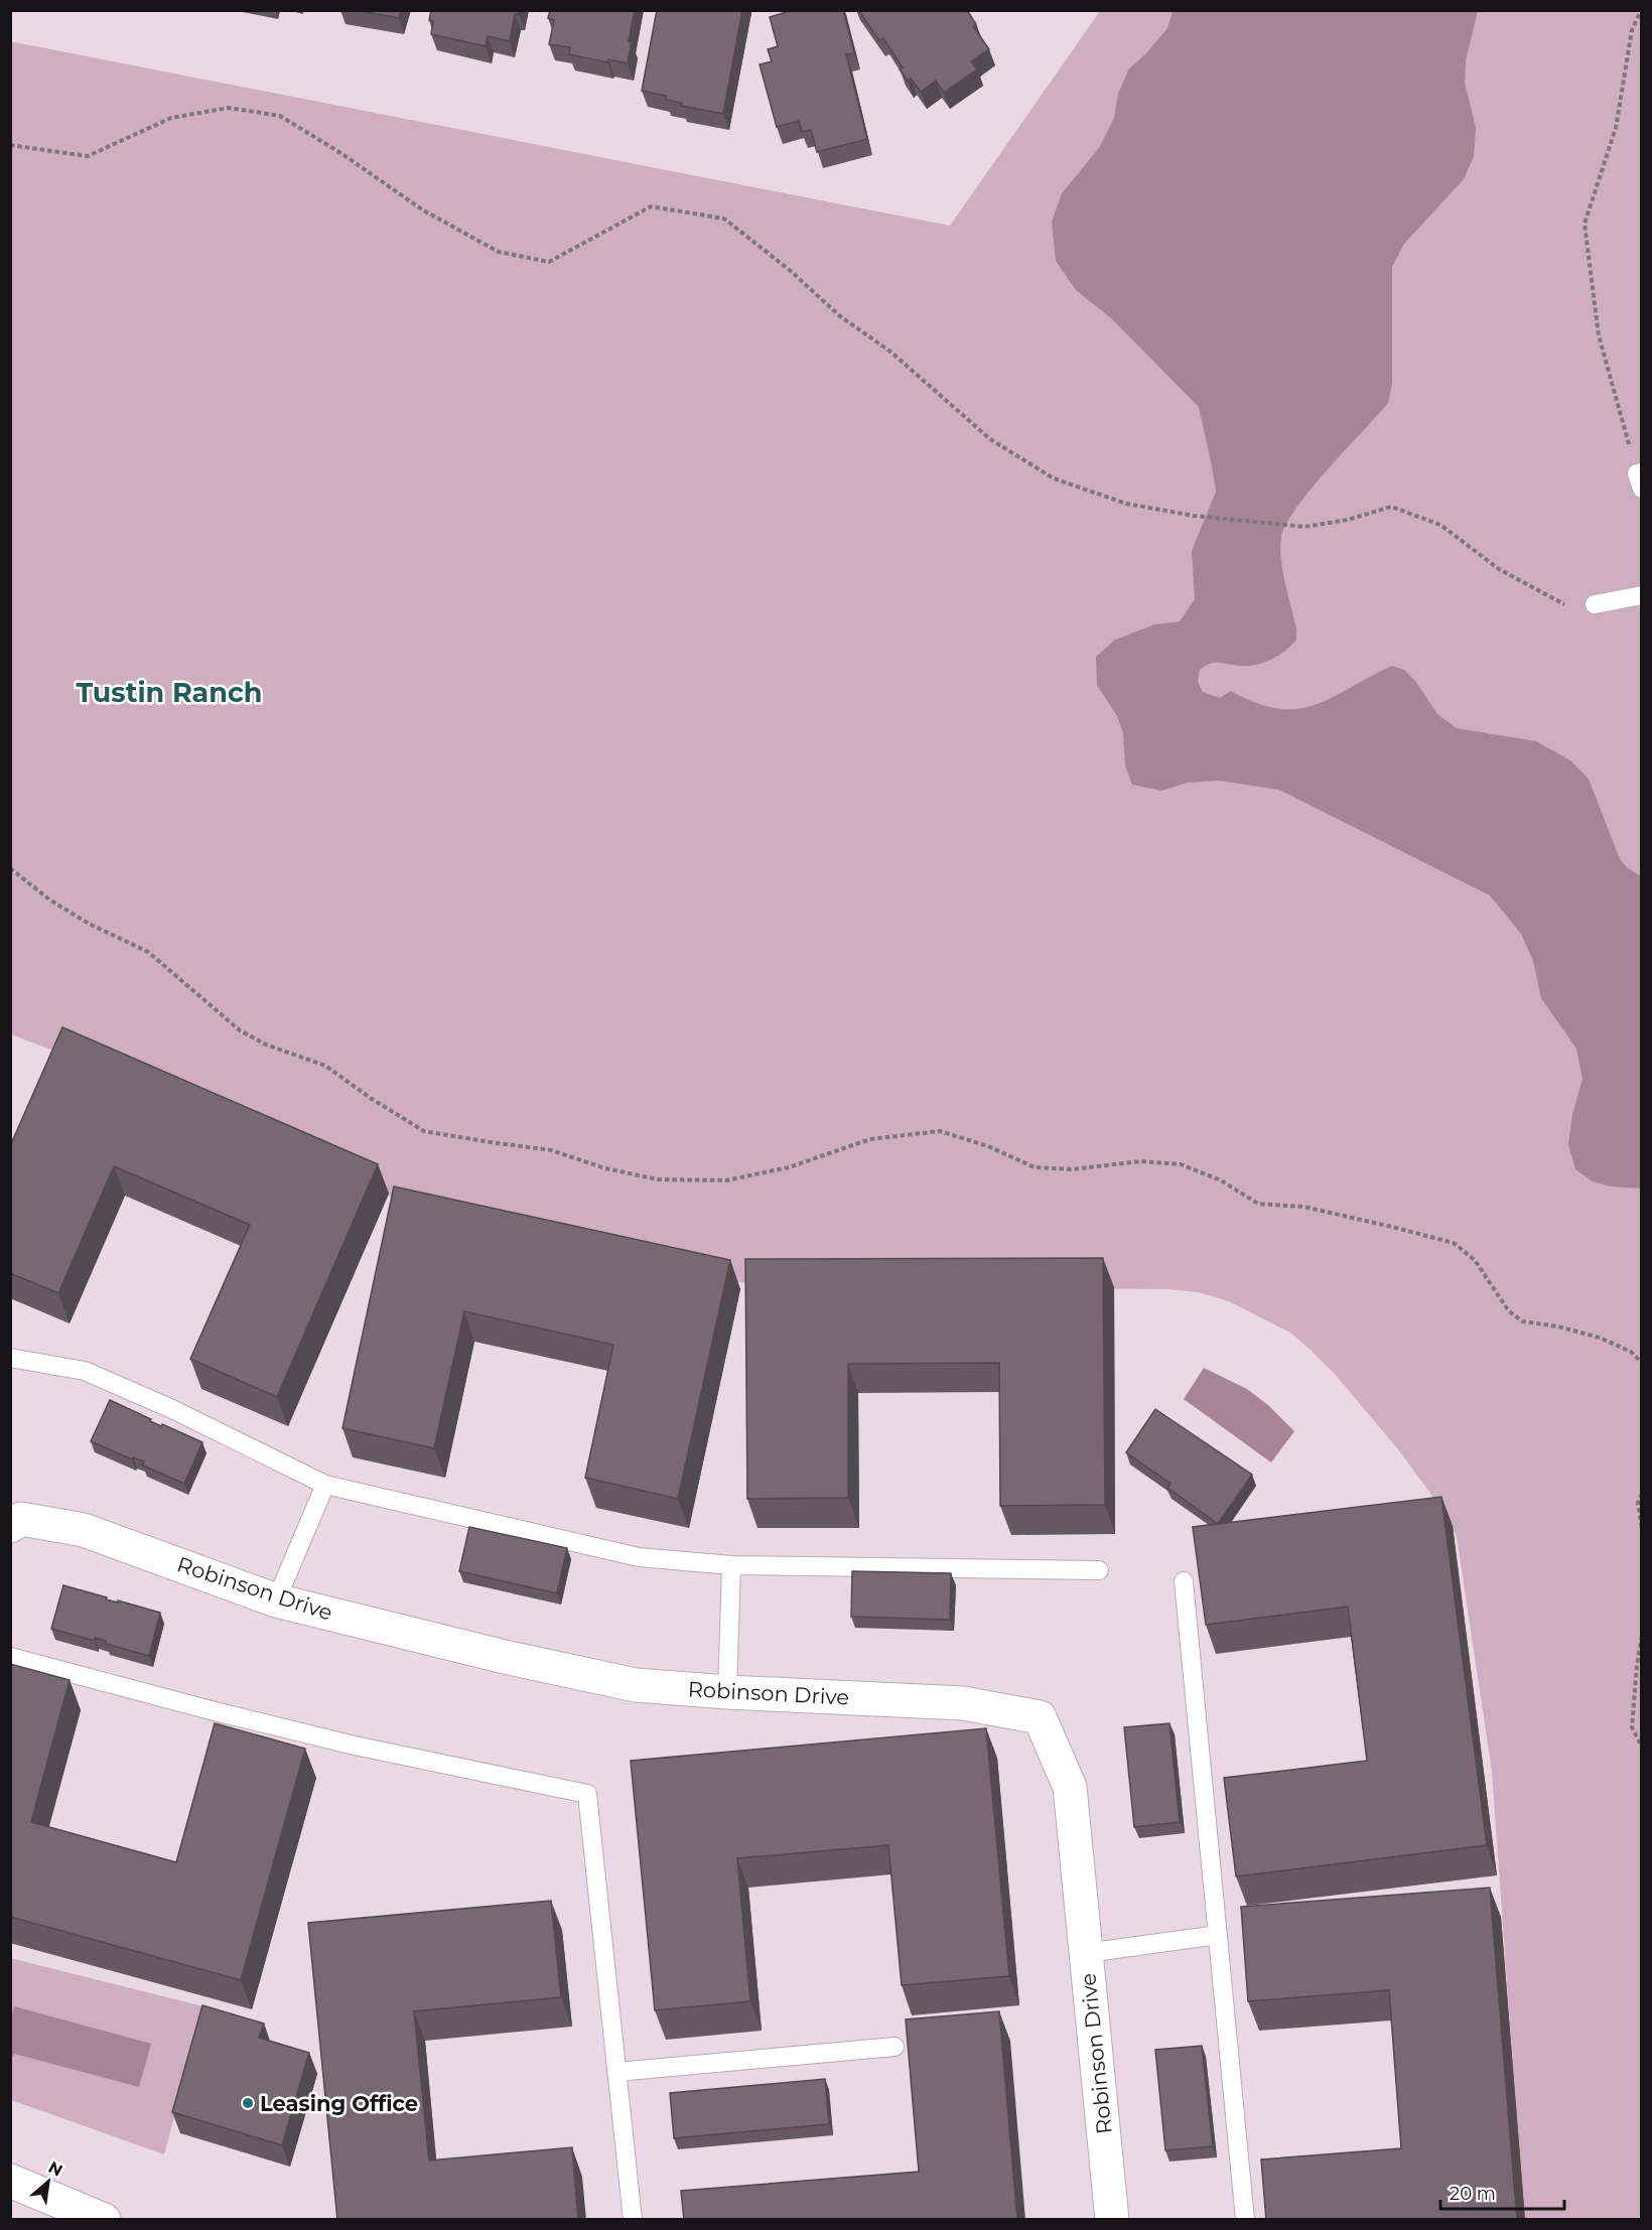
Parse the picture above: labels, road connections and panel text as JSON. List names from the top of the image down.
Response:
{
  "streets": {
    "street": ["Robinson Drive"]
  },
  "districts": ["Tustin Ranch"],
  "places": ["Leasing Office"],
  "scale_bar": "20 m",
  "north": "top right"
}
